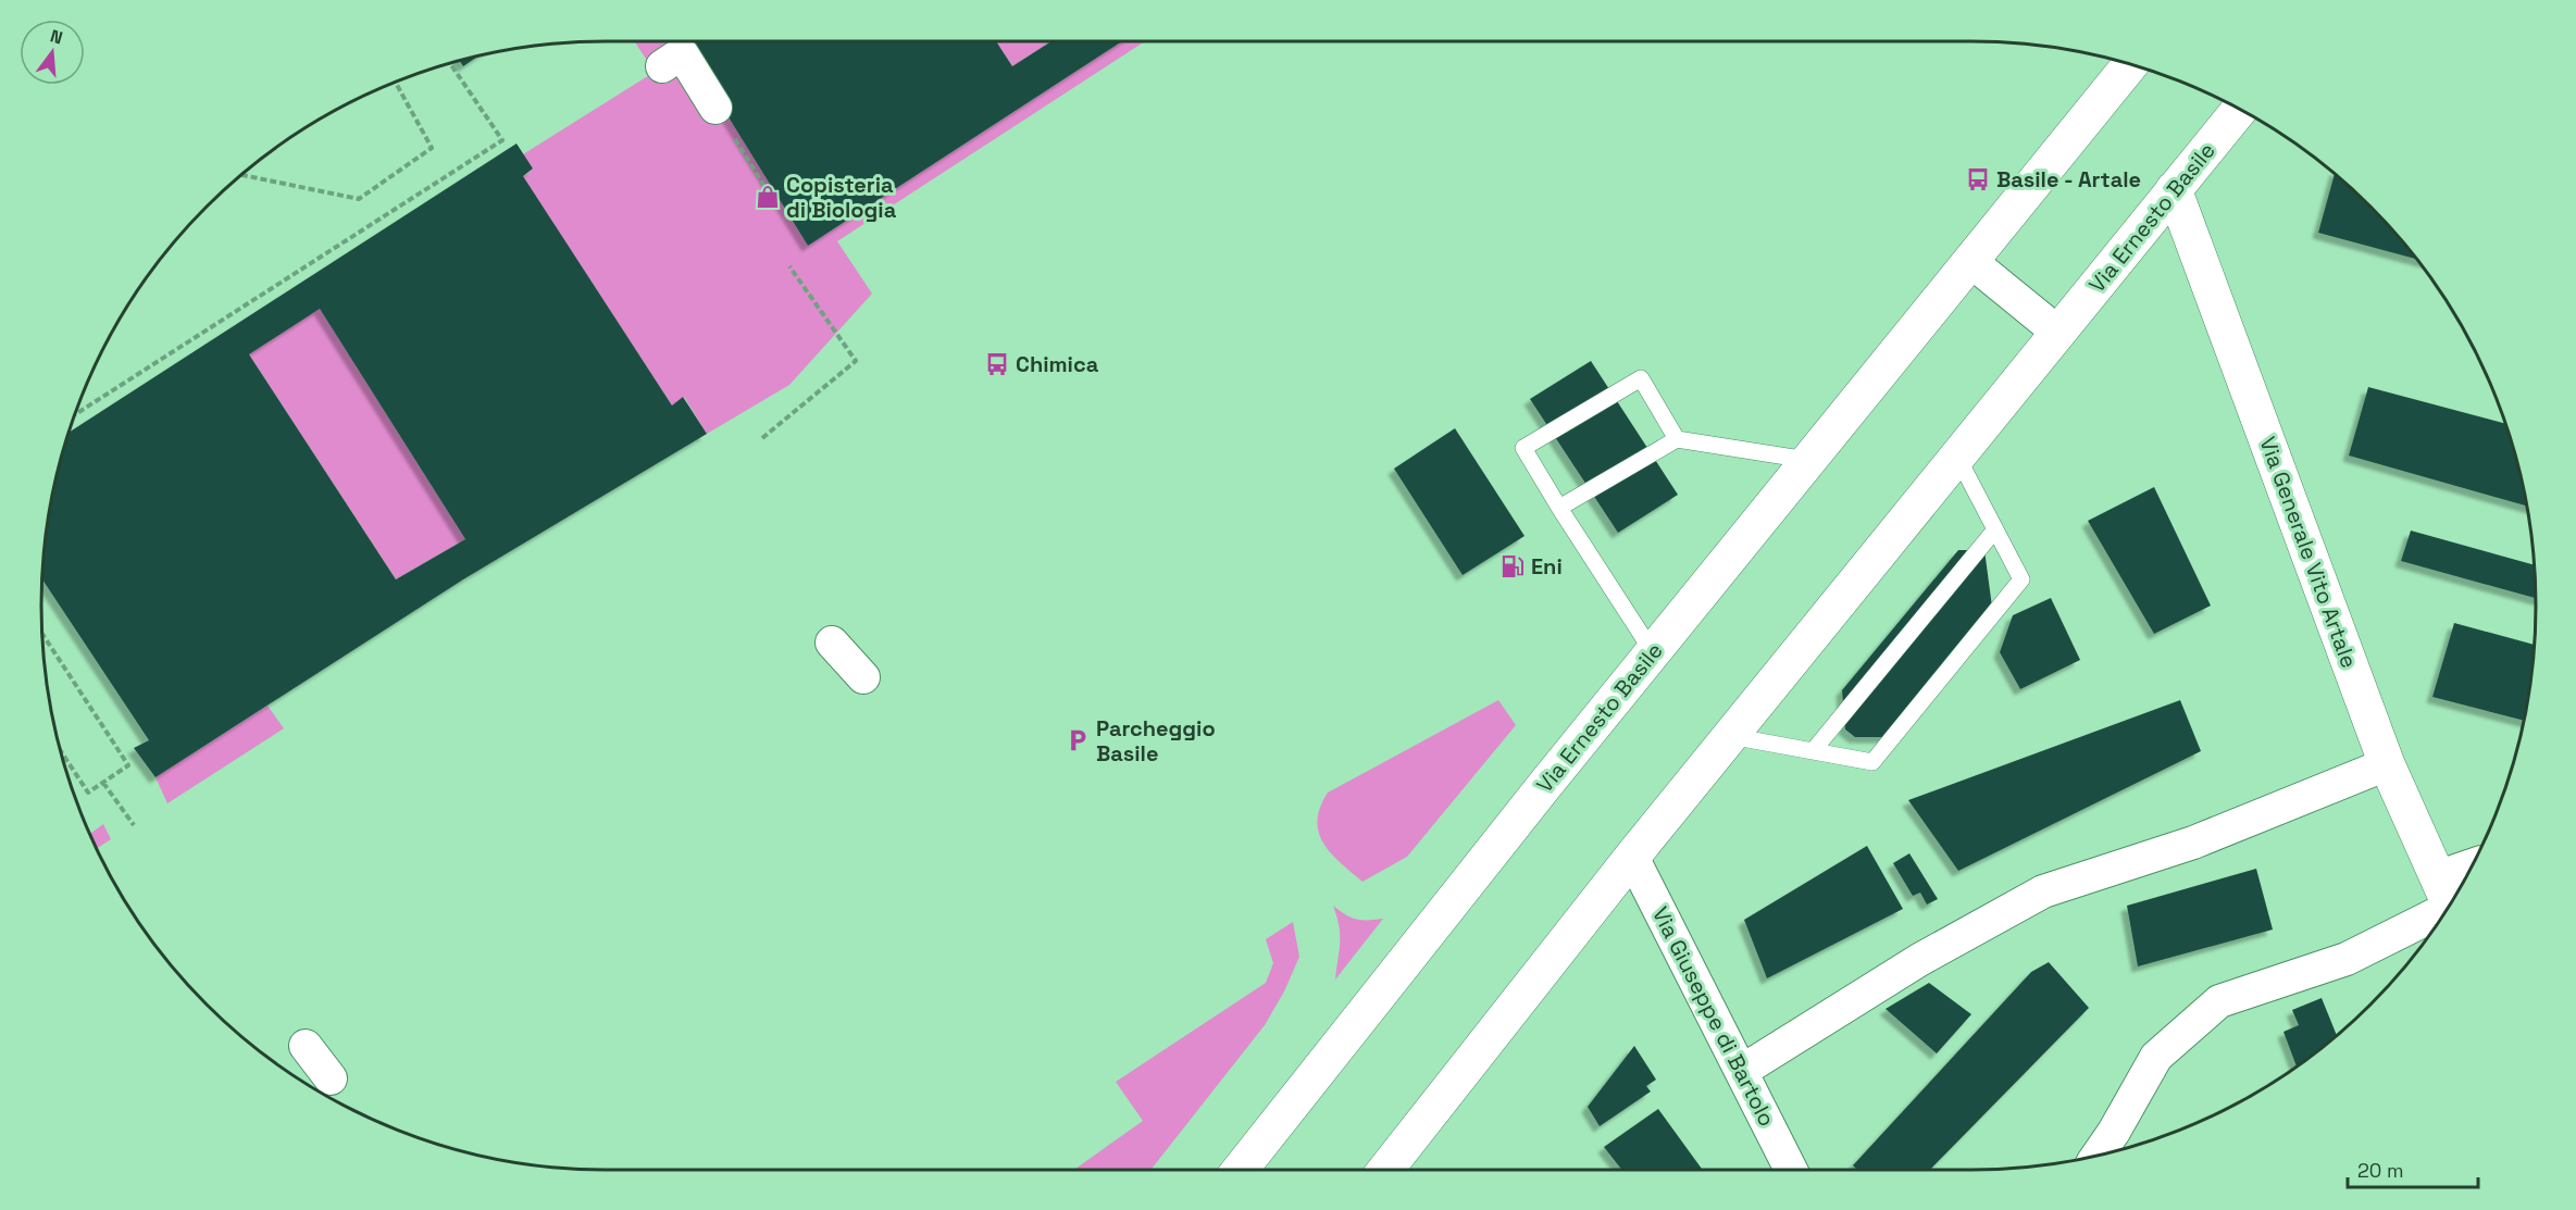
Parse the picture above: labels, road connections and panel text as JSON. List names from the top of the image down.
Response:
{
  "streets": {
    "main road": ["Via Ernesto Basile", "Via Generale Vito Artale"],
    "street": ["Via Giuseppe di Bartolo"]
  },
  "crossings": [
    ["Via Ernesto Basile", "Via Generale Vito Artale"],
    ["Via Ernesto Basile", "Via Giuseppe di Bartolo"]
  ],
  "places": {
    "bus stop": ["Basile - Artale", "Chimica"],
    "shop": ["Copisteria di Biologia"],
    "fuel station": ["Eni"],
    "parking": ["Parcheggio Basile"]
  },
  "scale_bar": "20 m",
  "north": "top"
}
